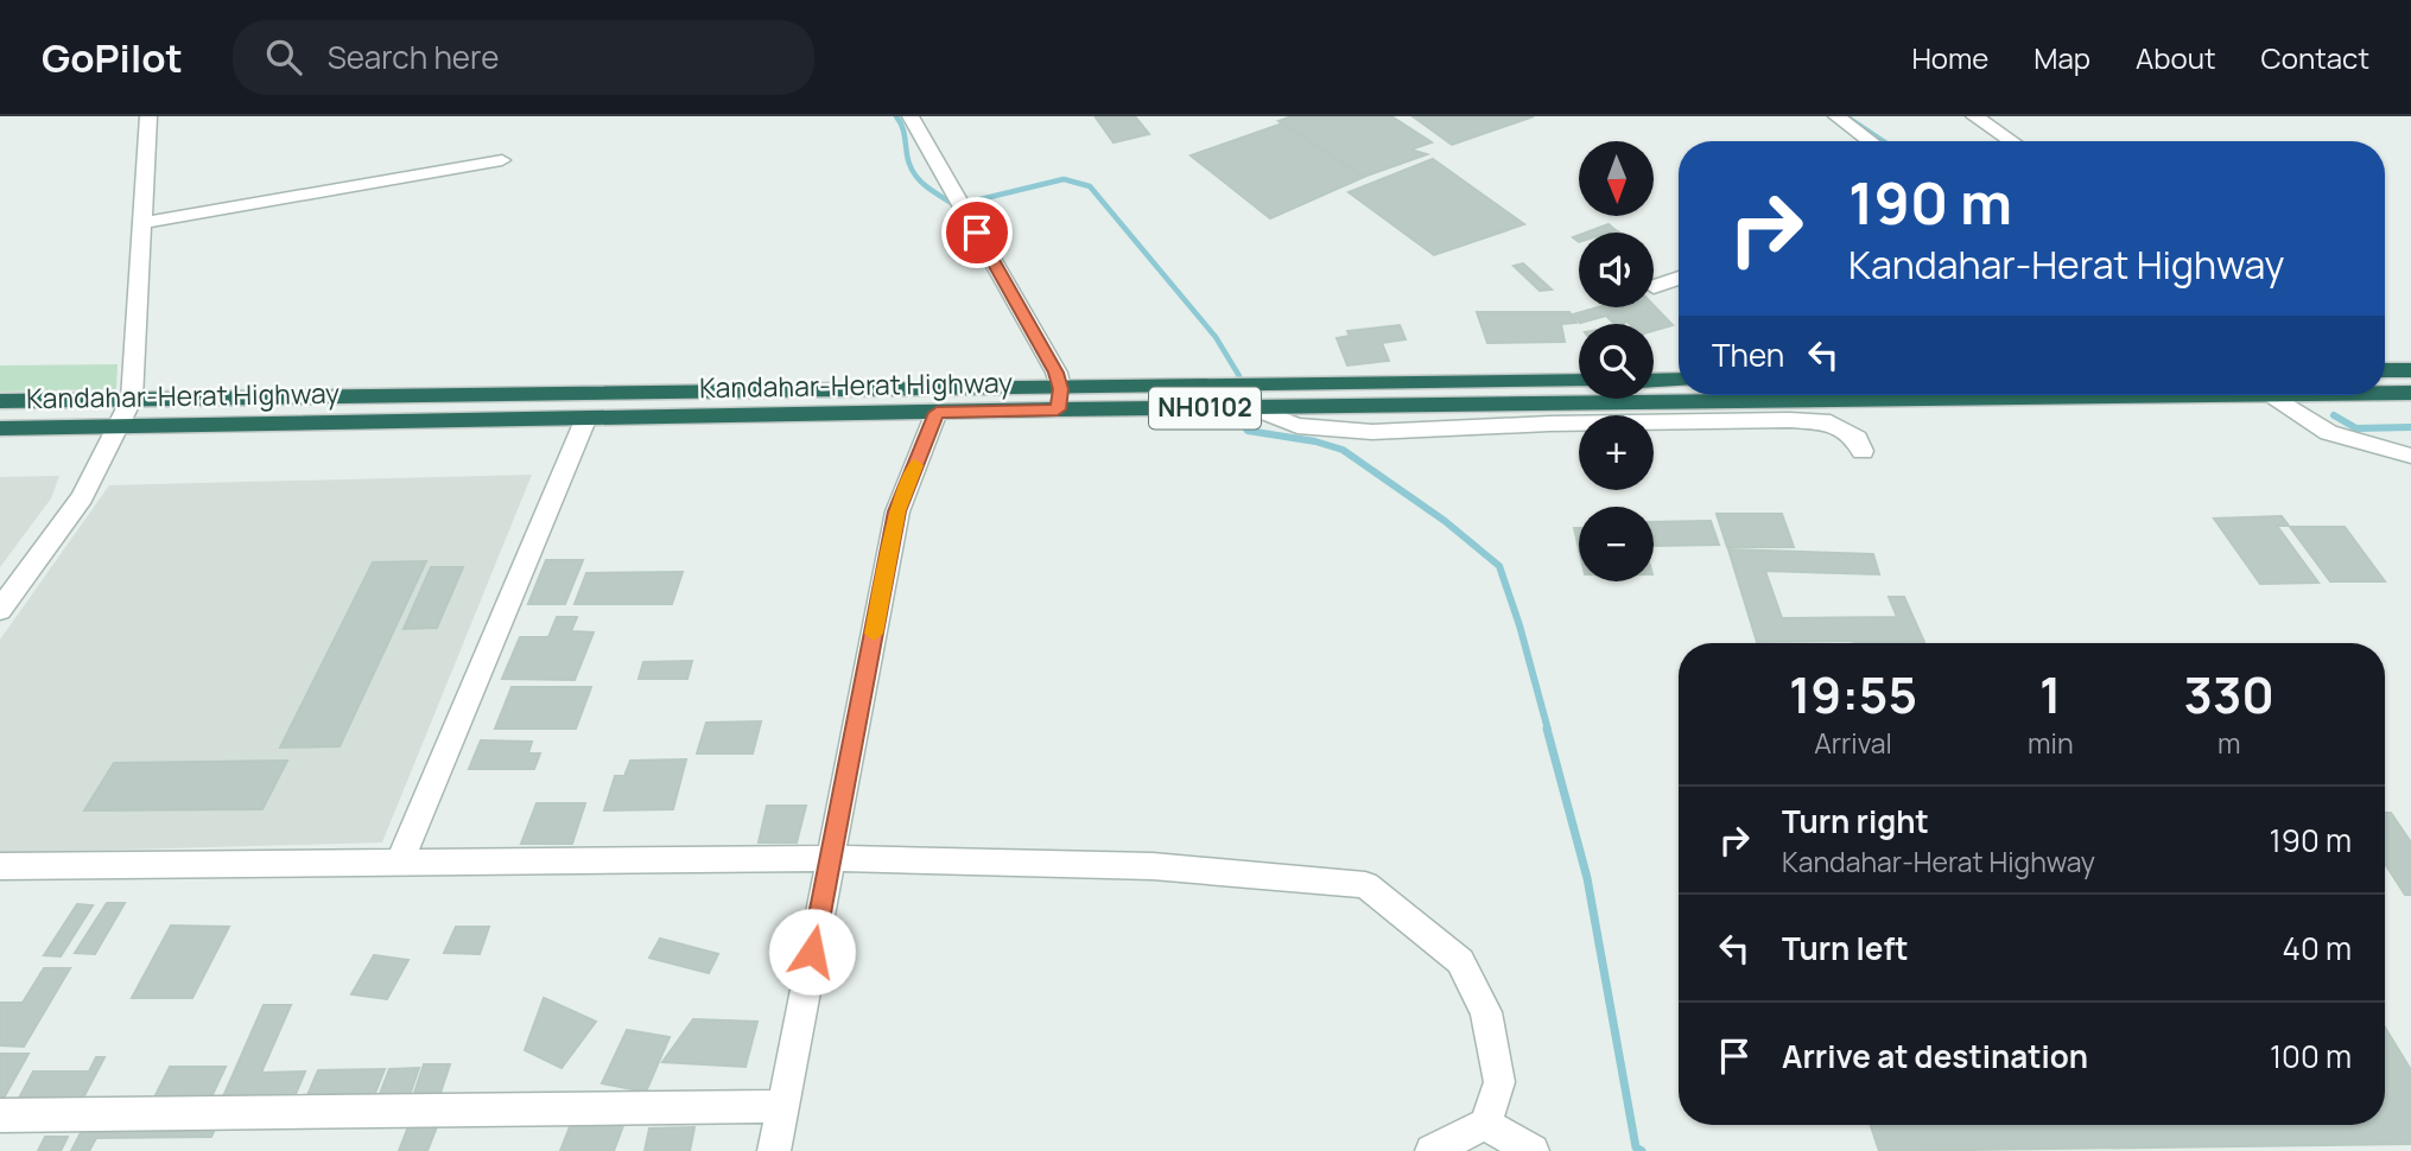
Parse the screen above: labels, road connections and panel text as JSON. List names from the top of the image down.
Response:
{
  "streets": {
    "highway": ["Kandahar-Herat Highway", "NH0102"]
  },
  "north": "bottom",
  "page": {
    "header": "GoPilot",
    "search": "Search here",
    "nav": [
      "Home",
      "Map",
      "About",
      "Contact"
    ],
    "map_buttons": ["+", "−"],
    "turn": ["190 m", "Kandahar-Herat Highway"],
    "then": "Then",
    "eta": [
      "19:55",
      "Arrival",
      "1",
      "min",
      "330",
      "m"
    ],
    "list": [
      {
        "name": "Turn right",
        "note": "Kandahar-Herat Highway",
        "value": "190 m"
      },
      {
        "name": "Turn left",
        "value": "40 m"
      },
      {
        "name": "Arrive at destination",
        "value": "100 m"
      }
    ]
  }
}
